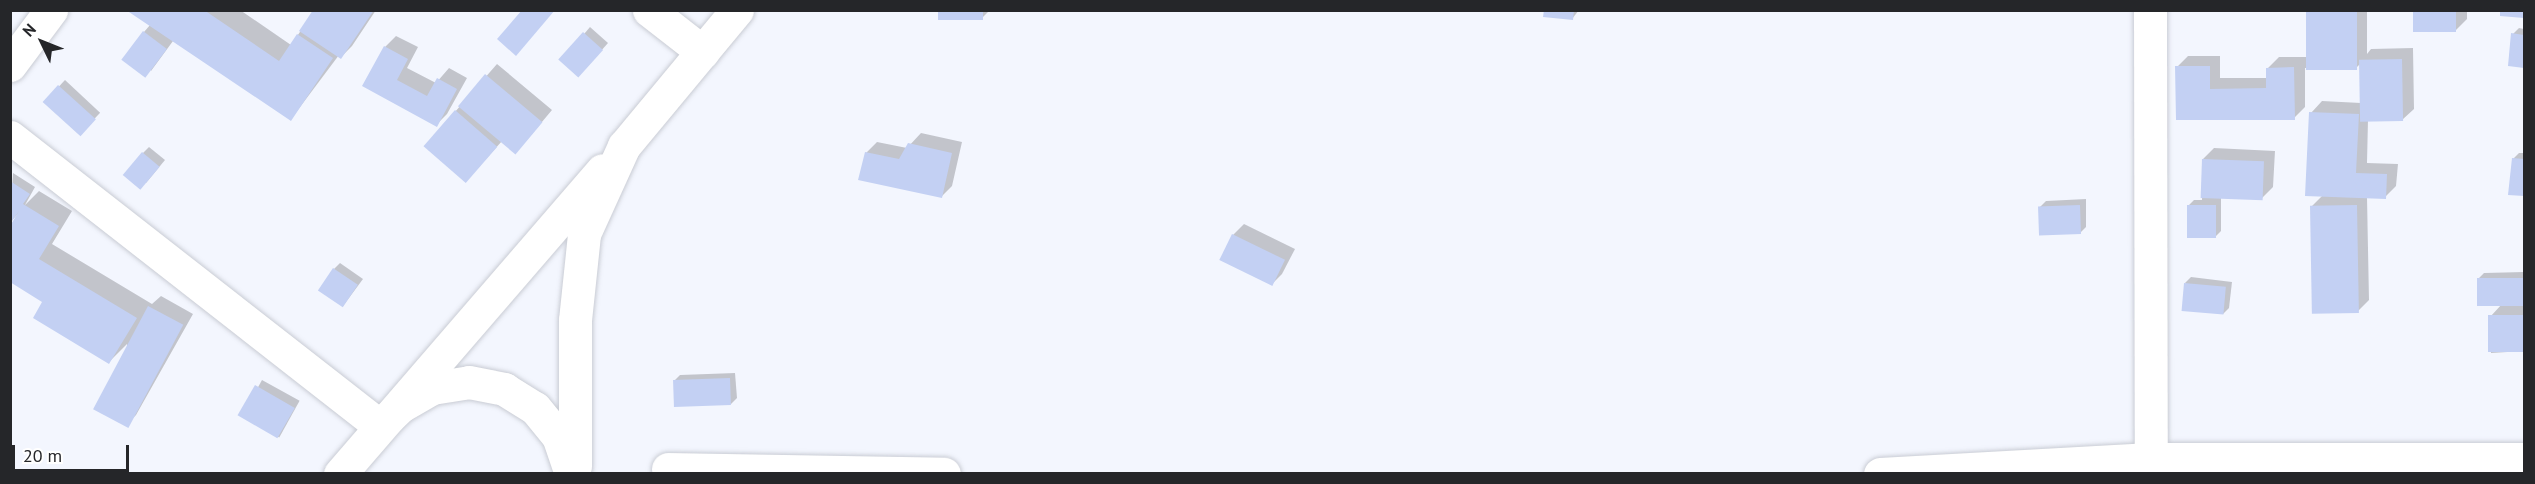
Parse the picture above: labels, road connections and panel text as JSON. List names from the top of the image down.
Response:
{
  "scale_bar": "20 m",
  "north": "top left"
}
